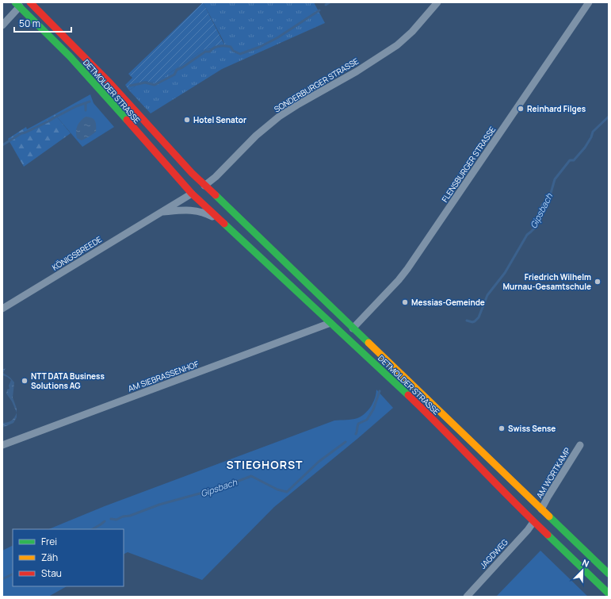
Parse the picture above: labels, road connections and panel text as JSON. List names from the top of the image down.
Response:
{
  "streets": {
    "main road": ["DETMOLDER STRASSE"],
    "street": [
      "SONDERBURGER STRASSE",
      "FLENSBURGER STRASSE",
      "KÖNIGSBREEDE",
      "AM SIEBRASSENHOF",
      "AM WORTKAMP",
      "JAGDWEG"
    ]
  },
  "crossings": [
    ["SONDERBURGER STRASSE", "DETMOLDER STRASSE"],
    ["DETMOLDER STRASSE", "FLENSBURGER STRASSE"],
    ["DETMOLDER STRASSE", "KÖNIGSBREEDE"],
    ["DETMOLDER STRASSE", "AM SIEBRASSENHOF"],
    ["DETMOLDER STRASSE", "AM WORTKAMP"],
    ["DETMOLDER STRASSE", "JAGDWEG"]
  ],
  "districts": ["STIEGHORST"],
  "water": ["Gipsbach"],
  "places": [
    "Reinhard Filges",
    "Hotel Senator",
    "Friedrich Wilhelm Murnau-Gesamtschule",
    "Messias-Gemeinde",
    "NTT DATA Business Solutions AG",
    "Swiss Sense"
  ],
  "legend": ["Frei", "Zäh", "Stau"],
  "scale_bar": "50 m",
  "north": "top right"
}
